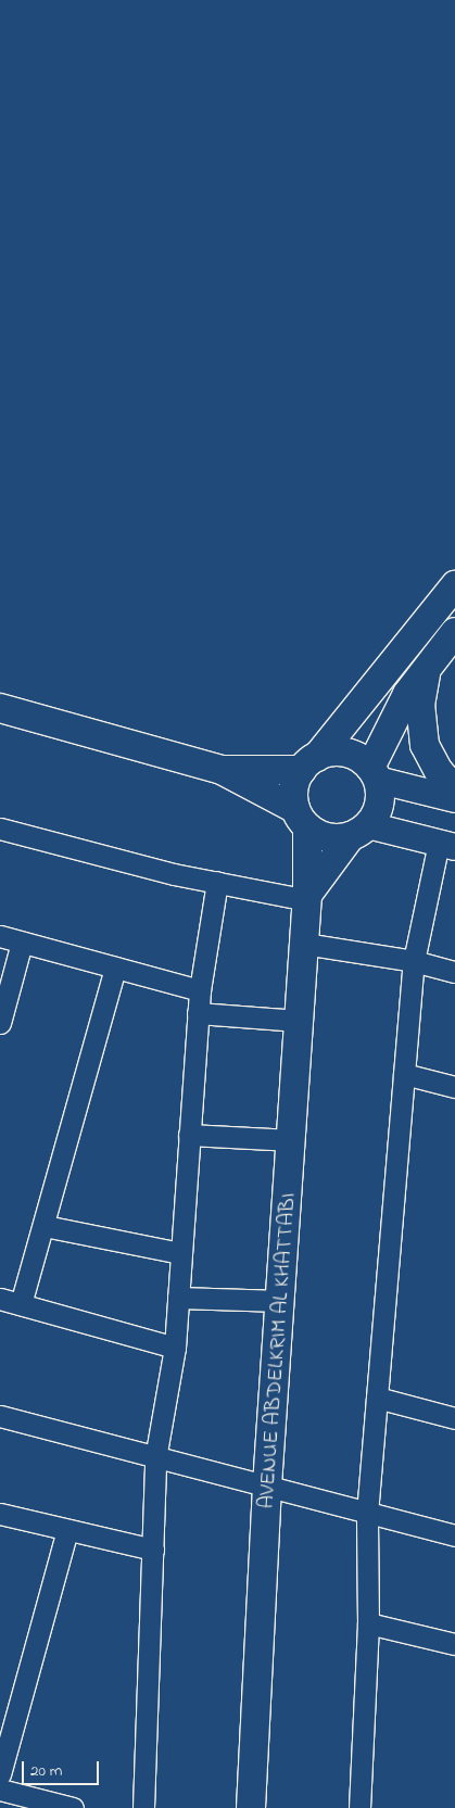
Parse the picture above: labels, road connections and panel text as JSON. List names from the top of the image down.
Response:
{
  "streets": {
    "main road": ["AVENUE ABDELKRIM AL KHATTABI"]
  },
  "scale_bar": "20 m"
}
